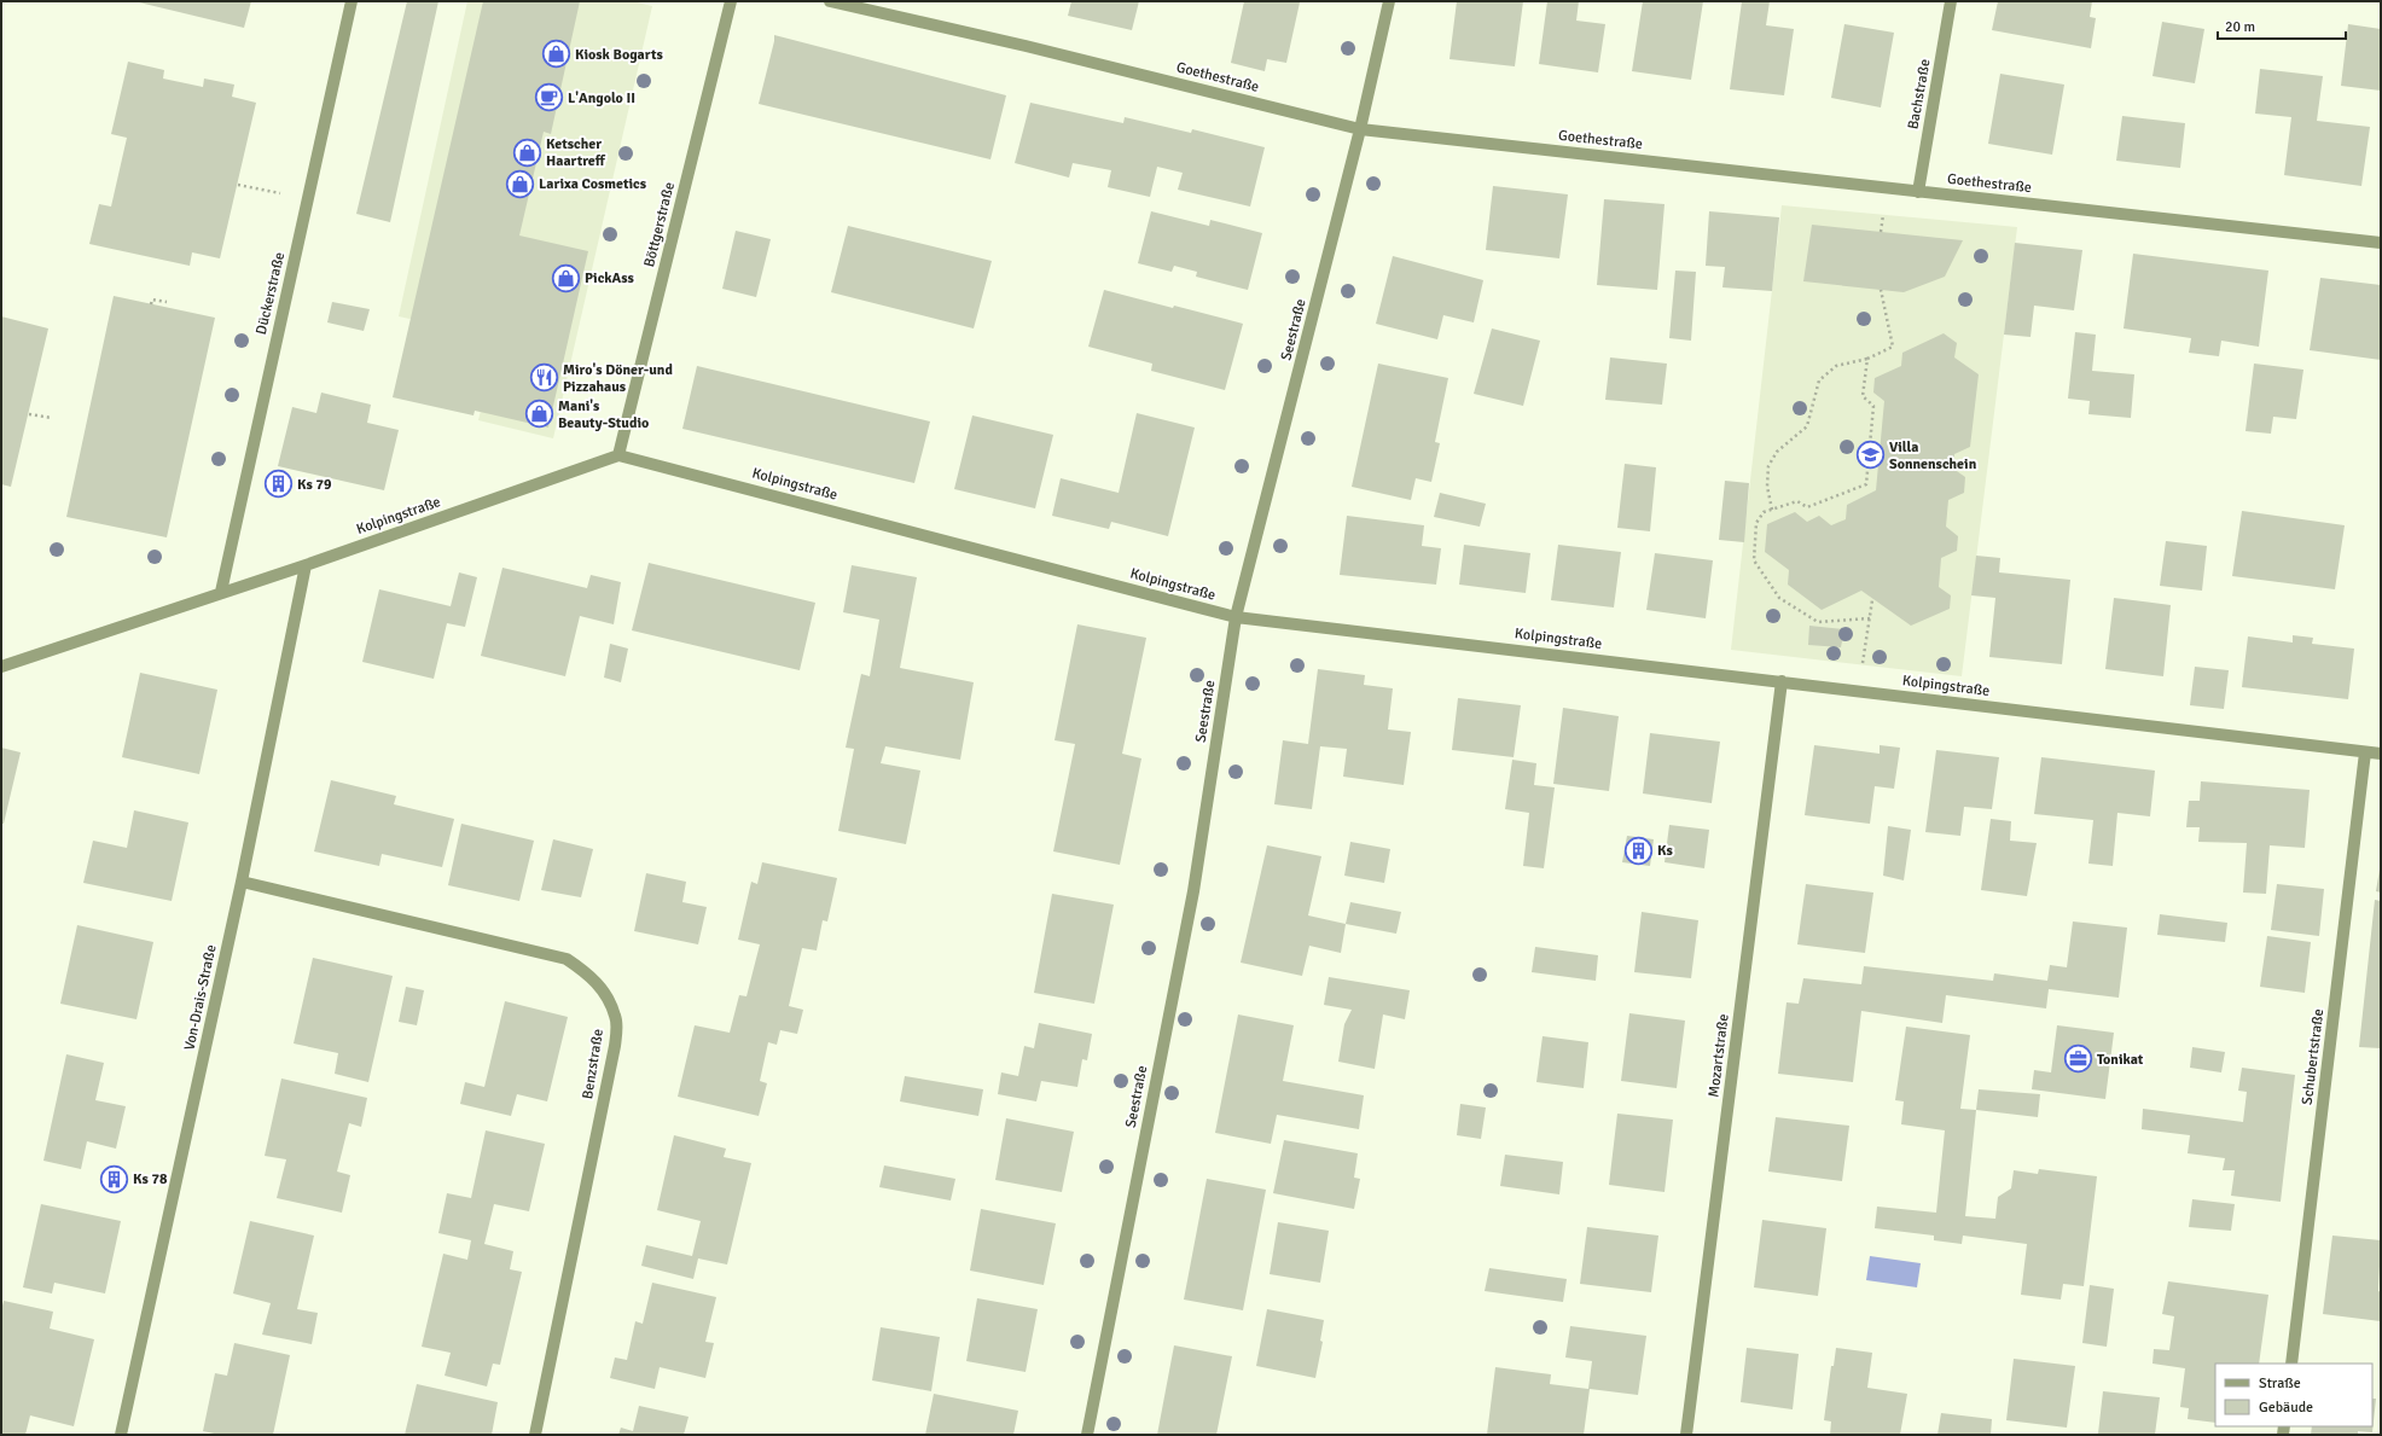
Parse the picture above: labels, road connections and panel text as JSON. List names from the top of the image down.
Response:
{
  "streets": {
    "street": [
      "Goethestraße",
      "Bachstraße",
      "Böttgerstraße",
      "Dückerstraße",
      "Seestraße",
      "Kolpingstraße",
      "Von-Drais-Straße",
      "Mozartstraße",
      "Schubertstraße",
      "Benzstraße"
    ]
  },
  "crossings": [
    ["Goethestraße", "Bachstraße"],
    ["Goethestraße", "Seestraße"],
    ["Böttgerstraße", "Kolpingstraße"],
    ["Dückerstraße", "Kolpingstraße"],
    ["Seestraße", "Kolpingstraße"],
    ["Kolpingstraße", "Von-Drais-Straße"],
    ["Kolpingstraße", "Mozartstraße"],
    ["Kolpingstraße", "Schubertstraße"],
    ["Von-Drais-Straße", "Benzstraße"]
  ],
  "places": {
    "shop": [
      "Kiosk Bogarts",
      "Ketscher Haartreff",
      "Larixa Cosmetics",
      "PickAss",
      "Mani's Beauty-Studio"
    ],
    "cafe": ["L'Angolo II"],
    "restaurant": ["Miro's Döner-und Pizzahaus"],
    "school or university": ["Villa Sonnenschein"],
    "building": ["Ks 79", "Ks", "Ks 78"],
    "office": ["Tonikat"]
  },
  "legend": ["Straße", "Gebäude"],
  "scale_bar": "20 m"
}
